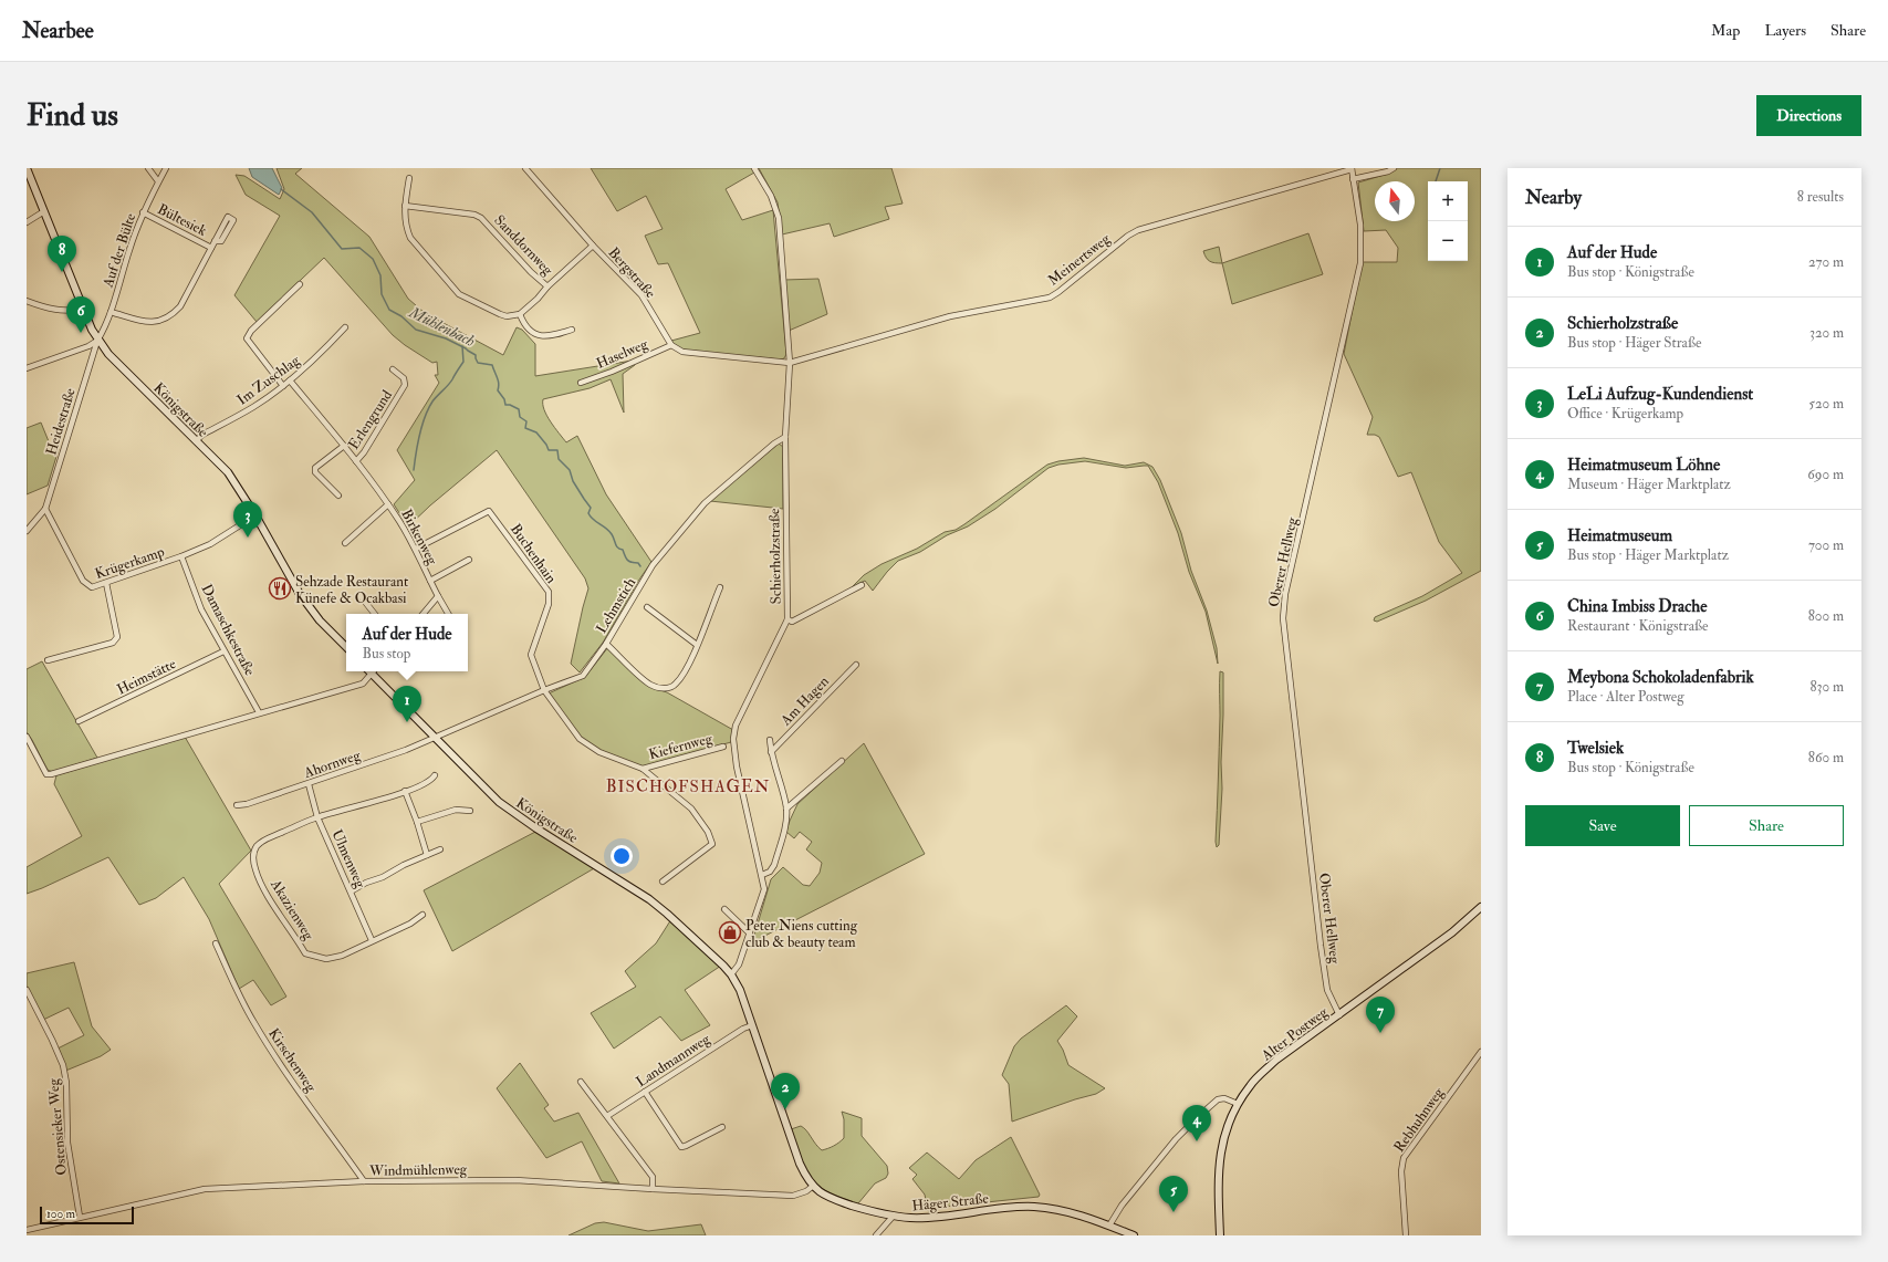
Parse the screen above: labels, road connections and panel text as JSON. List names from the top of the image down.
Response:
{
  "streets": {
    "main road": ["Königstraße", "Alter Postweg", "Häger Straße"],
    "street": [
      "Bültesiek",
      "Sanddornweg",
      "Auf der Bülte",
      "Meinertsweg",
      "Bergstraße",
      "Haselweg",
      "Im Zuschlag",
      "Erlengrund",
      "Heidestraße",
      "Birkenweg",
      "Buchenhain",
      "Schierholzstraße",
      "Krügerkamp",
      "Oberer Hellweg",
      "Lehmstich",
      "Damaschkestraße",
      "Heimstätte",
      "Am Hagen",
      "Kiefernweg",
      "Ahornweg",
      "Ulmenweg",
      "Akazienweg",
      "Kirschenweg",
      "Landmannweg",
      "Rebhuhnweg",
      "Ostensieker Weg",
      "Windmühlenweg"
    ]
  },
  "crossings": [
    ["Bültesiek", "Auf der Bülte"],
    ["Auf der Bülte", "Königstraße"],
    ["Auf der Bülte", "Heidestraße"],
    ["Meinertsweg", "Schierholzstraße"],
    ["Meinertsweg", "Oberer Hellweg"],
    ["Bergstraße", "Haselweg"],
    ["Im Zuschlag", "Königstraße"],
    ["Im Zuschlag", "Birkenweg"],
    ["Königstraße", "Heidestraße"],
    ["Königstraße", "Schierholzstraße"],
    ["Königstraße", "Krügerkamp"],
    ["Königstraße", "Lehmstich"],
    ["Königstraße", "Ahornweg"],
    ["Erlengrund", "Birkenweg"],
    ["Heidestraße", "Krügerkamp"],
    ["Birkenweg", "Buchenhain"],
    ["Buchenhain", "Lehmstich"],
    ["Buchenhain", "Kiefernweg"],
    ["Schierholzstraße", "Lehmstich"],
    ["Krügerkamp", "Damaschkestraße"],
    ["Oberer Hellweg", "Alter Postweg"],
    ["Lehmstich", "Kiefernweg"],
    ["Lehmstich", "Ahornweg"],
    ["Damaschkestraße", "Heimstätte"],
    ["Ahornweg", "Ulmenweg"],
    ["Ulmenweg", "Akazienweg"],
    ["Kirschenweg", "Windmühlenweg"],
    ["Ostensieker Weg", "Windmühlenweg"],
    ["Windmühlenweg", "Häger Straße"]
  ],
  "districts": ["BISCHOFSHAGEN"],
  "water": ["Mühlenbach"],
  "places": {
    "restaurant": ["Sehzade Restaurant Künefe & Ocakbasi"],
    "shop": ["Peter Niens cutting club & beauty team"]
  },
  "scale_bar": "100 m",
  "north": "top",
  "page": {
    "header": "Nearbee",
    "nav": ["Map", "Layers", "Share"],
    "buttons": [
      "Directions",
      ["Save", "Share"]
    ],
    "title": "Find us",
    "heading": ["Nearby", "8 results"],
    "map_buttons": ["+", "−"],
    "list": [
      {
        "mark": "1",
        "name": "Auf der Hude",
        "note": "Bus stop · Königstraße",
        "value": "270 m"
      },
      {
        "mark": "2",
        "name": "Schierholzstraße",
        "note": "Bus stop · Häger Straße",
        "value": "320 m"
      },
      {
        "mark": "3",
        "name": "LeLi Aufzug-Kundendienst",
        "note": "Office · Krügerkamp",
        "value": "520 m"
      },
      {
        "mark": "4",
        "name": "Heimatmuseum Löhne",
        "note": "Museum · Häger Marktplatz",
        "value": "690 m"
      },
      {
        "mark": "5",
        "name": "Heimatmuseum",
        "note": "Bus stop · Häger Marktplatz",
        "value": "700 m"
      },
      {
        "mark": "6",
        "name": "China Imbiss Drache",
        "note": "Restaurant · Königstraße",
        "value": "800 m"
      },
      {
        "mark": "7",
        "name": "Meybona Schokoladenfabrik",
        "note": "Place · Alter Postweg",
        "value": "830 m"
      },
      {
        "mark": "8",
        "name": "Twelsiek",
        "note": "Bus stop · Königstraße",
        "value": "860 m"
      }
    ],
    "pins": [
      "8",
      "6",
      "3",
      "1",
      "7",
      "2",
      "4",
      "5"
    ],
    "popup": ["Auf der Hude", "Bus stop"],
    "scale": "100 m"
  }
}
